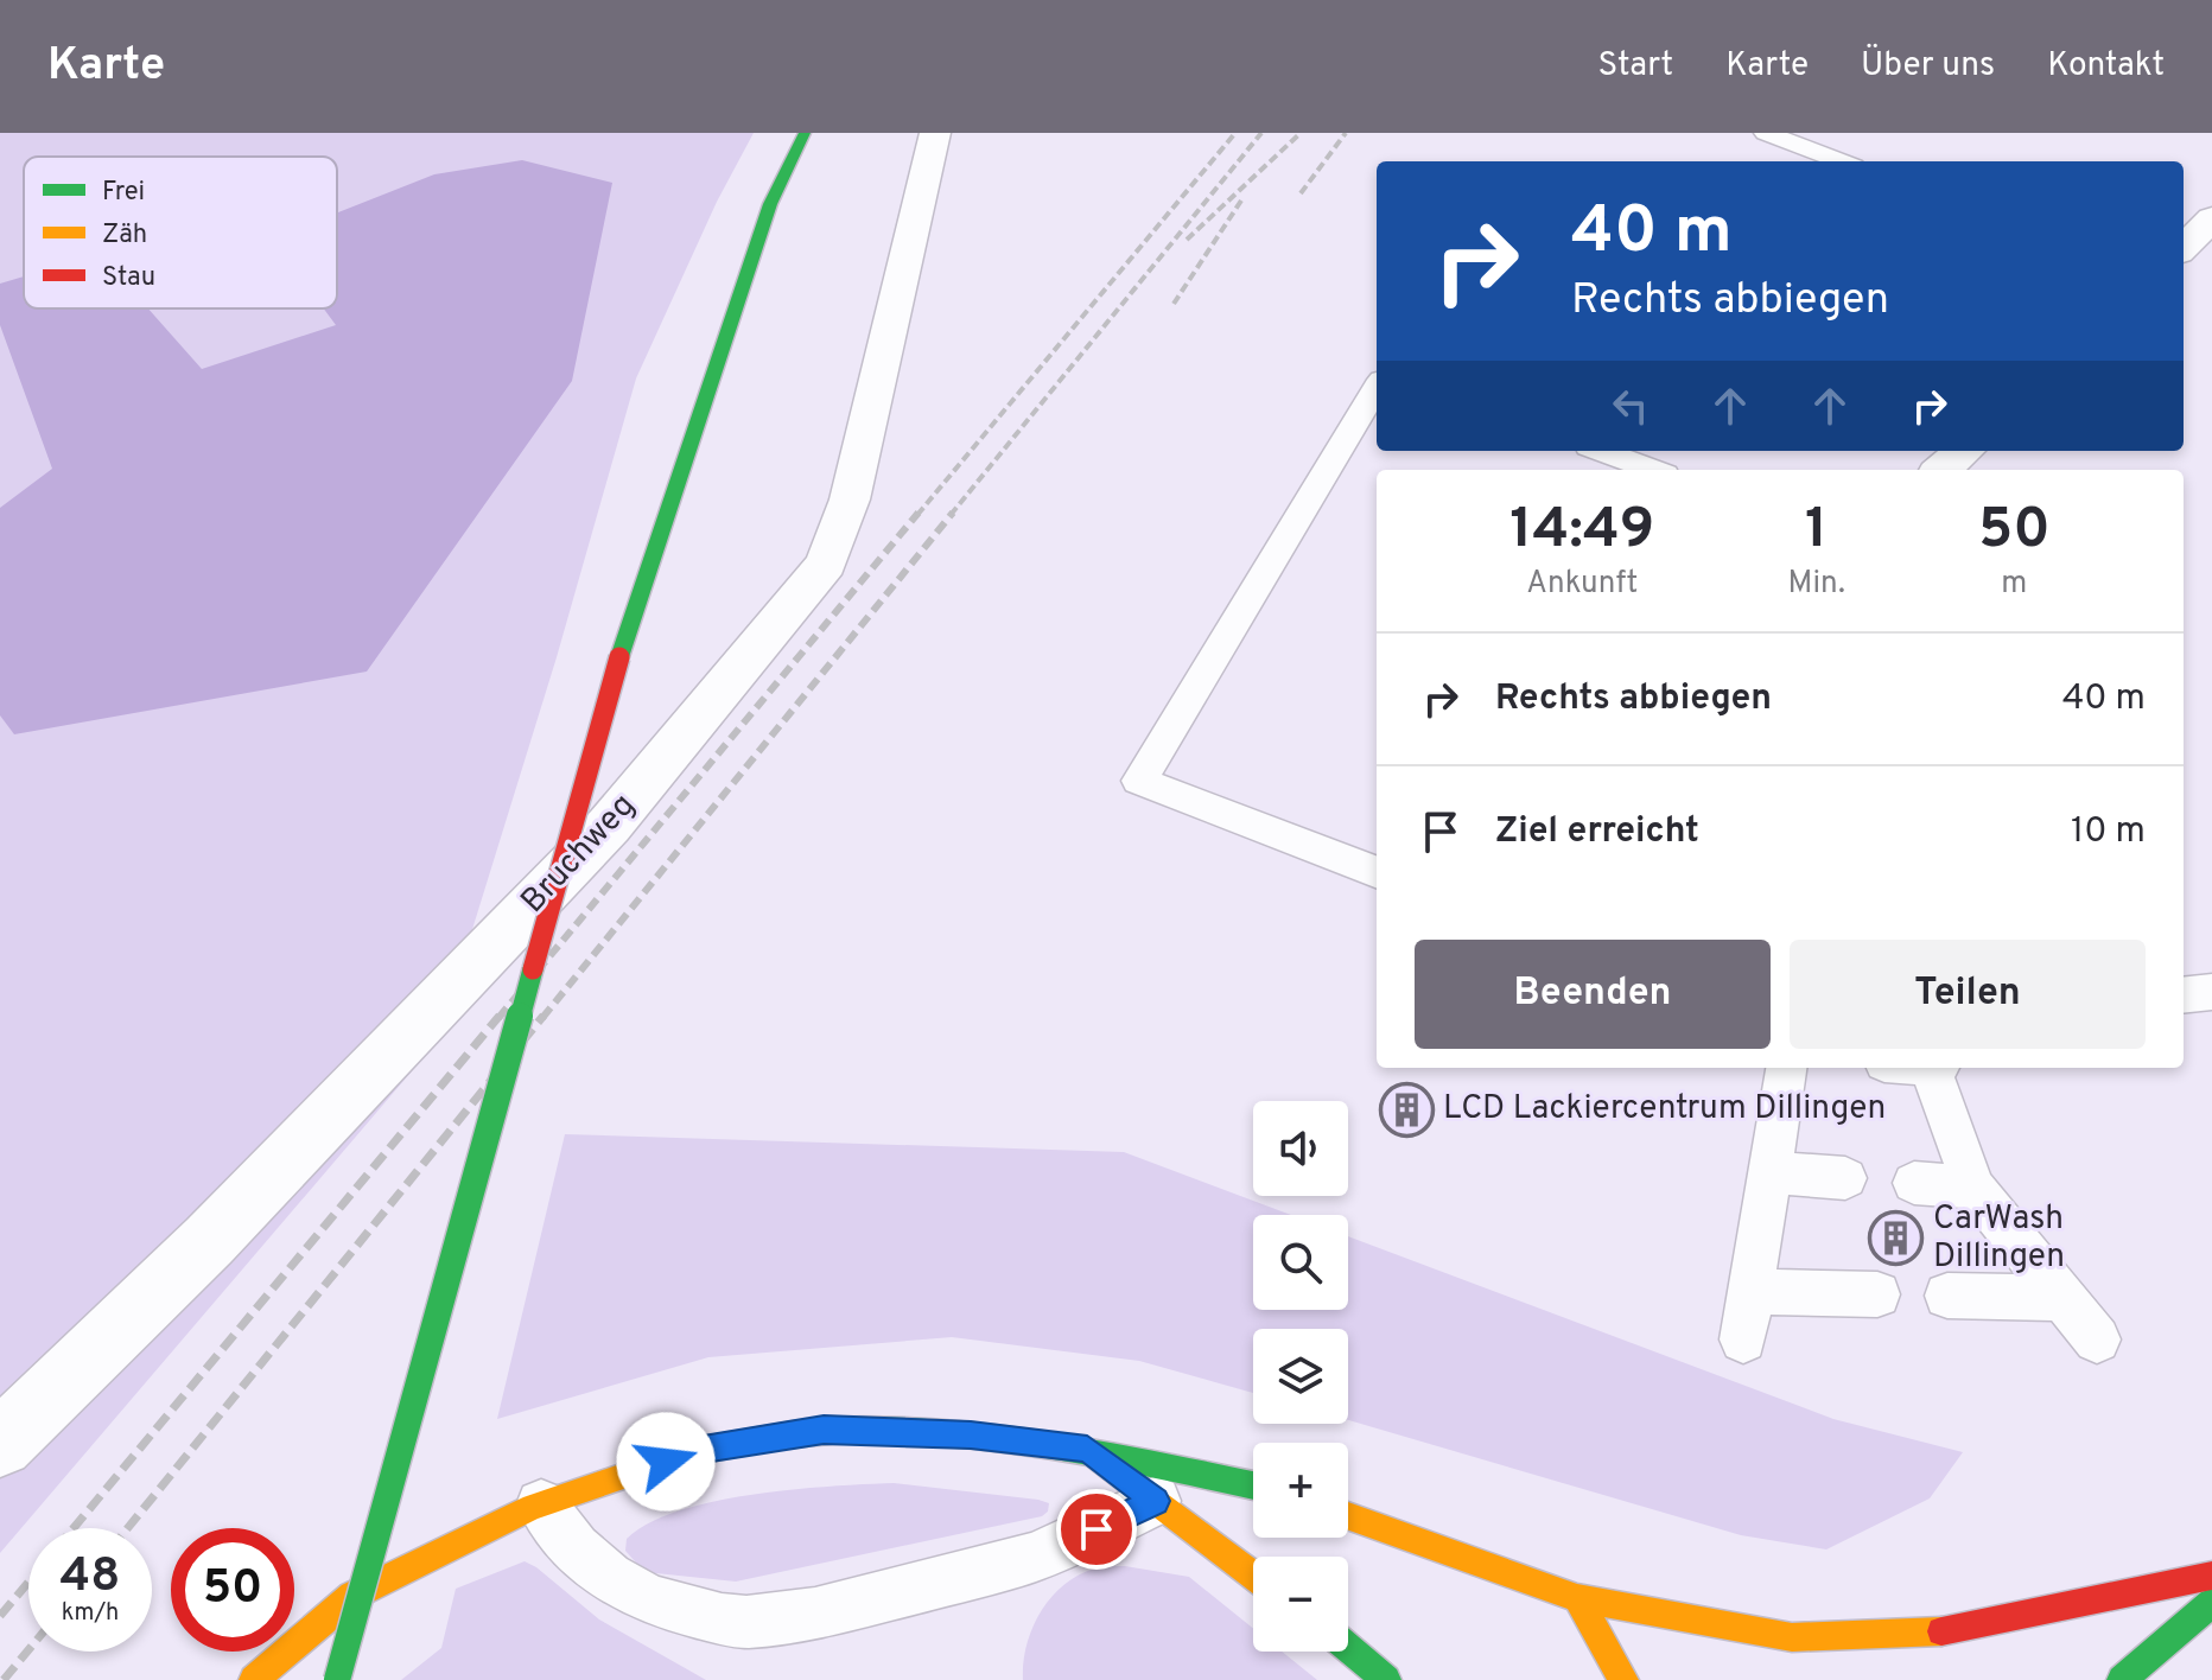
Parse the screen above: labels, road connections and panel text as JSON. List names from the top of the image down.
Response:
{
  "streets": {
    "street": ["Bruchweg"]
  },
  "places": {
    "building": ["LCD Lackiercentrum Dillingen", "CarWash Dillingen"]
  },
  "legend": ["Frei", "Zäh", "Stau"],
  "page": {
    "header": "Karte",
    "nav": [
      "Start",
      "Karte",
      "Über uns",
      "Kontakt"
    ],
    "turn": ["40 m", "Rechts abbiegen"],
    "eta": [
      "14:49",
      "Ankunft",
      "1",
      "Min.",
      "50",
      "m"
    ],
    "list": [
      {
        "name": "Rechts abbiegen",
        "value": "40 m"
      },
      {
        "name": "Ziel erreicht",
        "value": "10 m"
      }
    ],
    "buttons": ["Beenden", "Teilen"],
    "map_buttons": ["+", "−"],
    "speed": "48 km/h",
    "limit": "50"
  }
}
